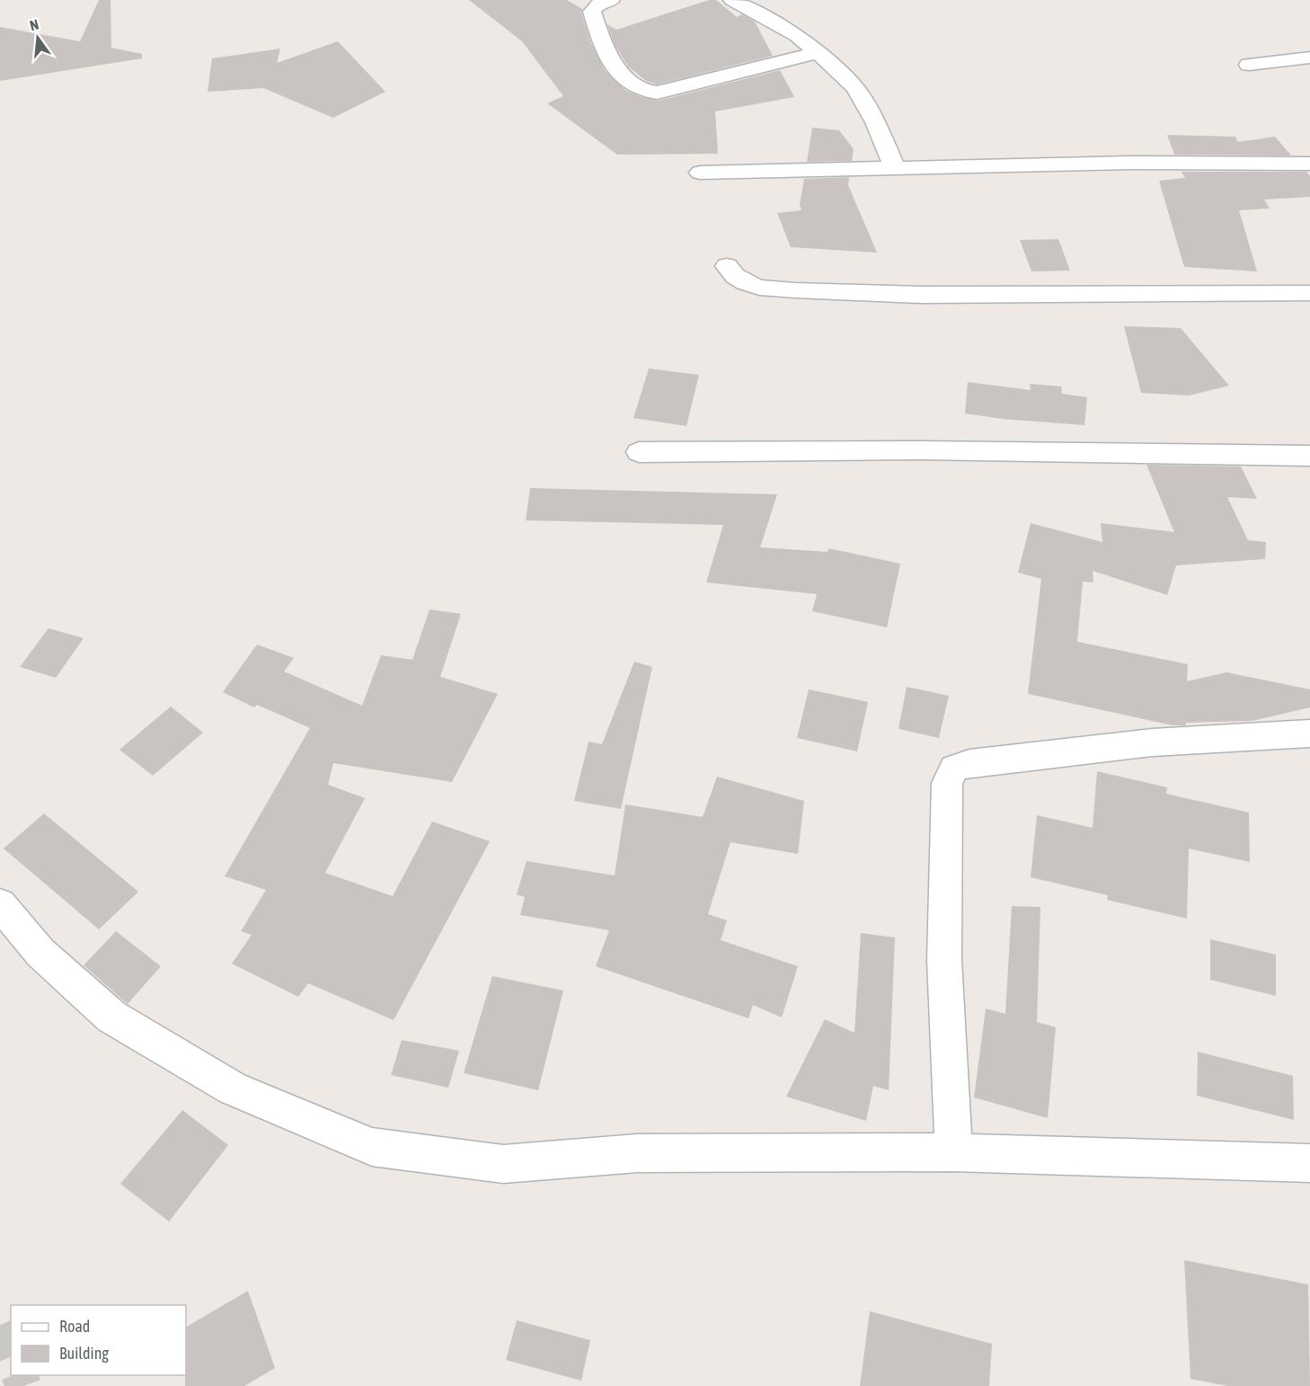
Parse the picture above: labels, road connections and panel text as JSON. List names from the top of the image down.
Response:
{
  "legend": ["Road", "Building"],
  "north": "top"
}
